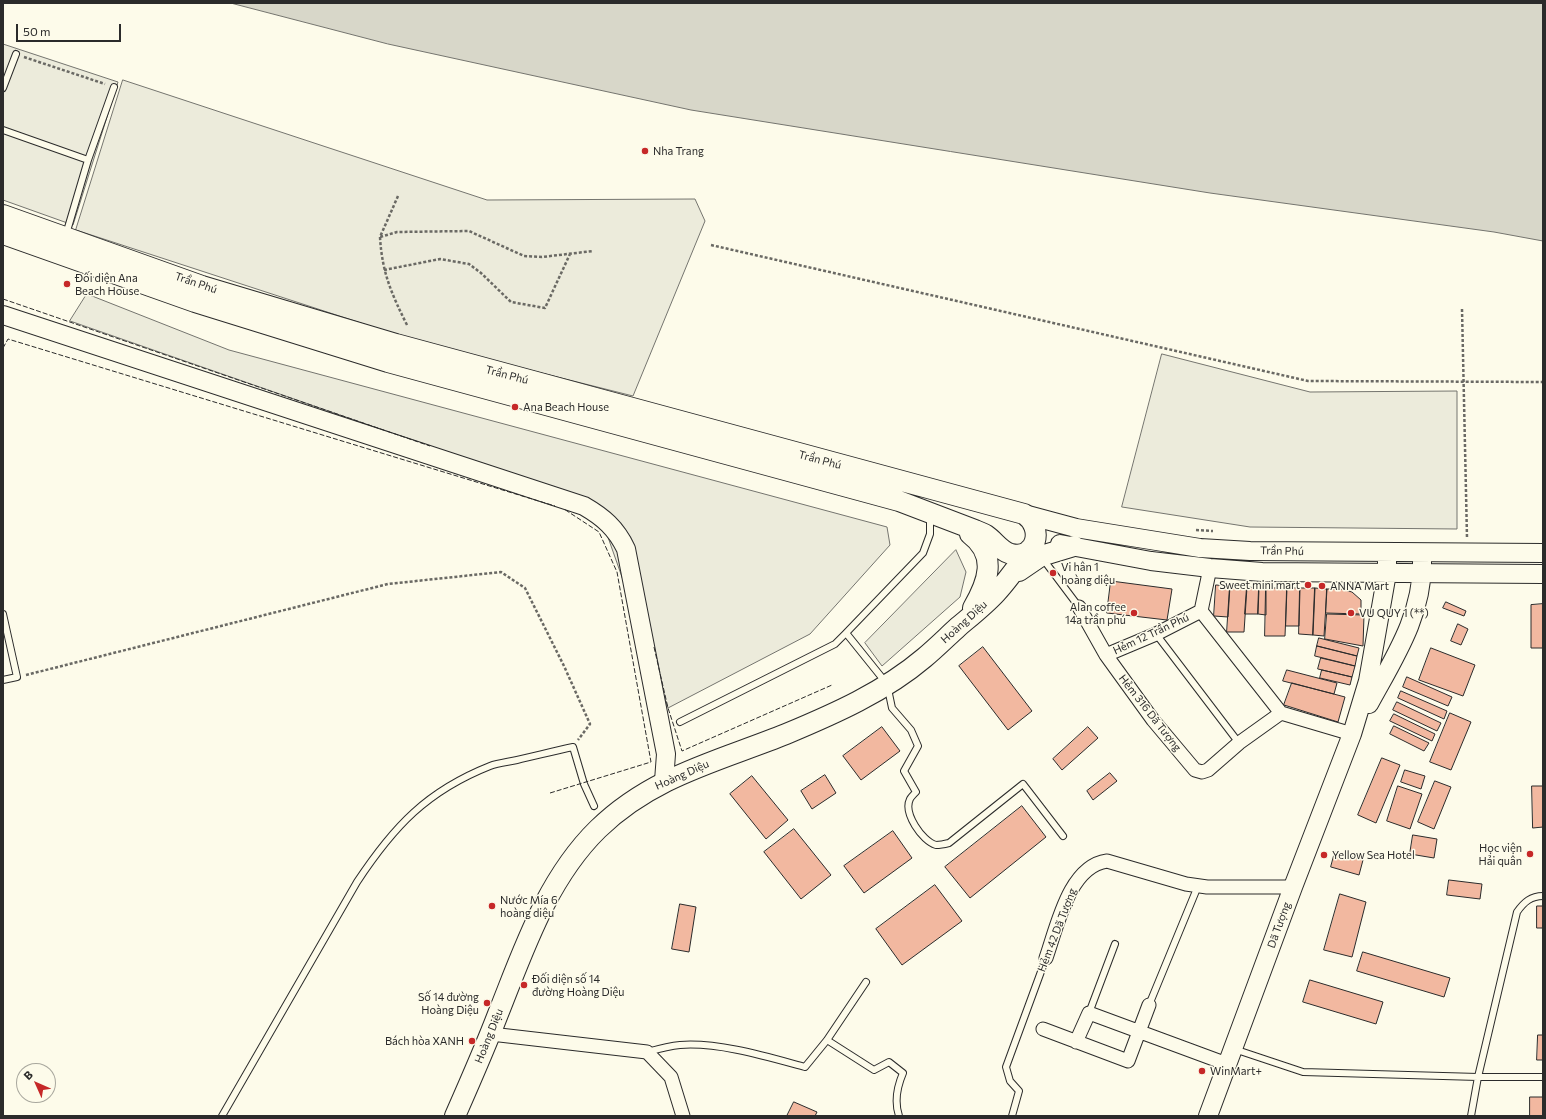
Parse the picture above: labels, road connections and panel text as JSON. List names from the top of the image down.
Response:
{
  "streets": {
    "main road": ["Trần Phú", "Hoàng Diệu"],
    "street": [
      "Hẻm 12 Trần Phú",
      "Hẻm 316 Dã Tượng",
      "Dã Tượng",
      "Hẻm 42 Dã Tượng"
    ]
  },
  "crossings": [
    ["Trần Phú", "Hoàng Diệu"],
    ["Trần Phú", "Hẻm 12 Trần Phú"],
    ["Trần Phú", "Dã Tượng"],
    ["Hẻm 12 Trần Phú", "Hẻm 316 Dã Tượng"],
    ["Dã Tượng", "Hẻm 42 Dã Tượng"]
  ],
  "places": [
    "Nha Trang",
    "Đối diện Ana Beach House",
    "Ana Beach House",
    "Vi hân 1 hoàng diệu",
    "Sweet mini mart",
    "ANNA Mart",
    "Alan coffee 14a trần phú",
    "VU QUY 1 (**)",
    "Học viện Hải quân",
    "Yellow Sea Hotel",
    "Nước Mía 6 hoàng diệu",
    "Đối diện số 14 đường Hoàng Diệu",
    "Số 14 đường Hoàng Diệu",
    "Bách hòa XANH",
    "WinMart+"
  ],
  "scale_bar": "50 m",
  "north": "top left"
}
